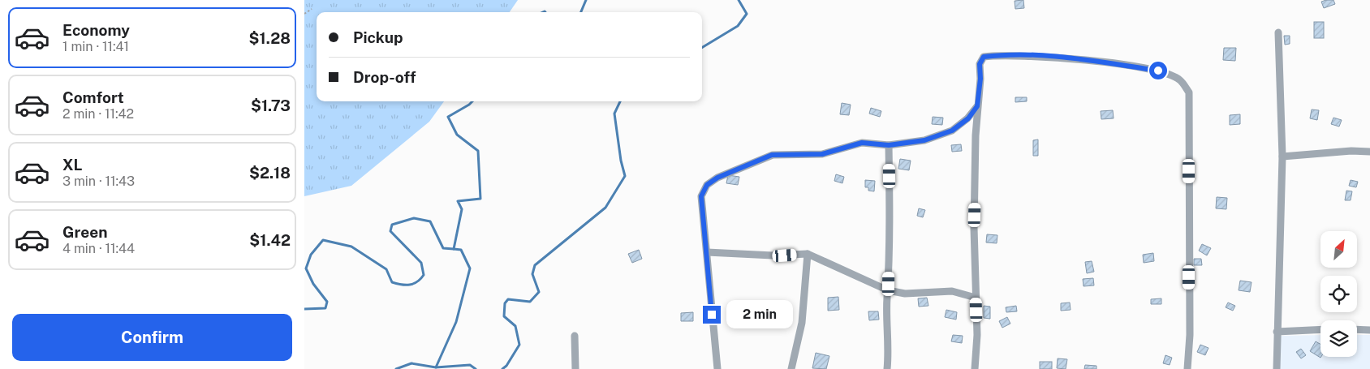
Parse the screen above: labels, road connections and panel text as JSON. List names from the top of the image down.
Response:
{
  "north": "top right",
  "page": {
    "list": [
      {
        "name": "Economy",
        "note": "1 min · 11:41",
        "value": "$1.28"
      },
      {
        "name": "Comfort",
        "note": "2 min · 11:42",
        "value": "$1.73"
      },
      {
        "name": "XL",
        "note": "3 min · 11:43",
        "value": "$2.18"
      },
      {
        "name": "Green",
        "note": "4 min · 11:44",
        "value": "$1.42"
      }
    ],
    "banner": ["Pickup", "Drop-off"],
    "bubble": "2 min",
    "buttons": "Confirm"
  }
}
